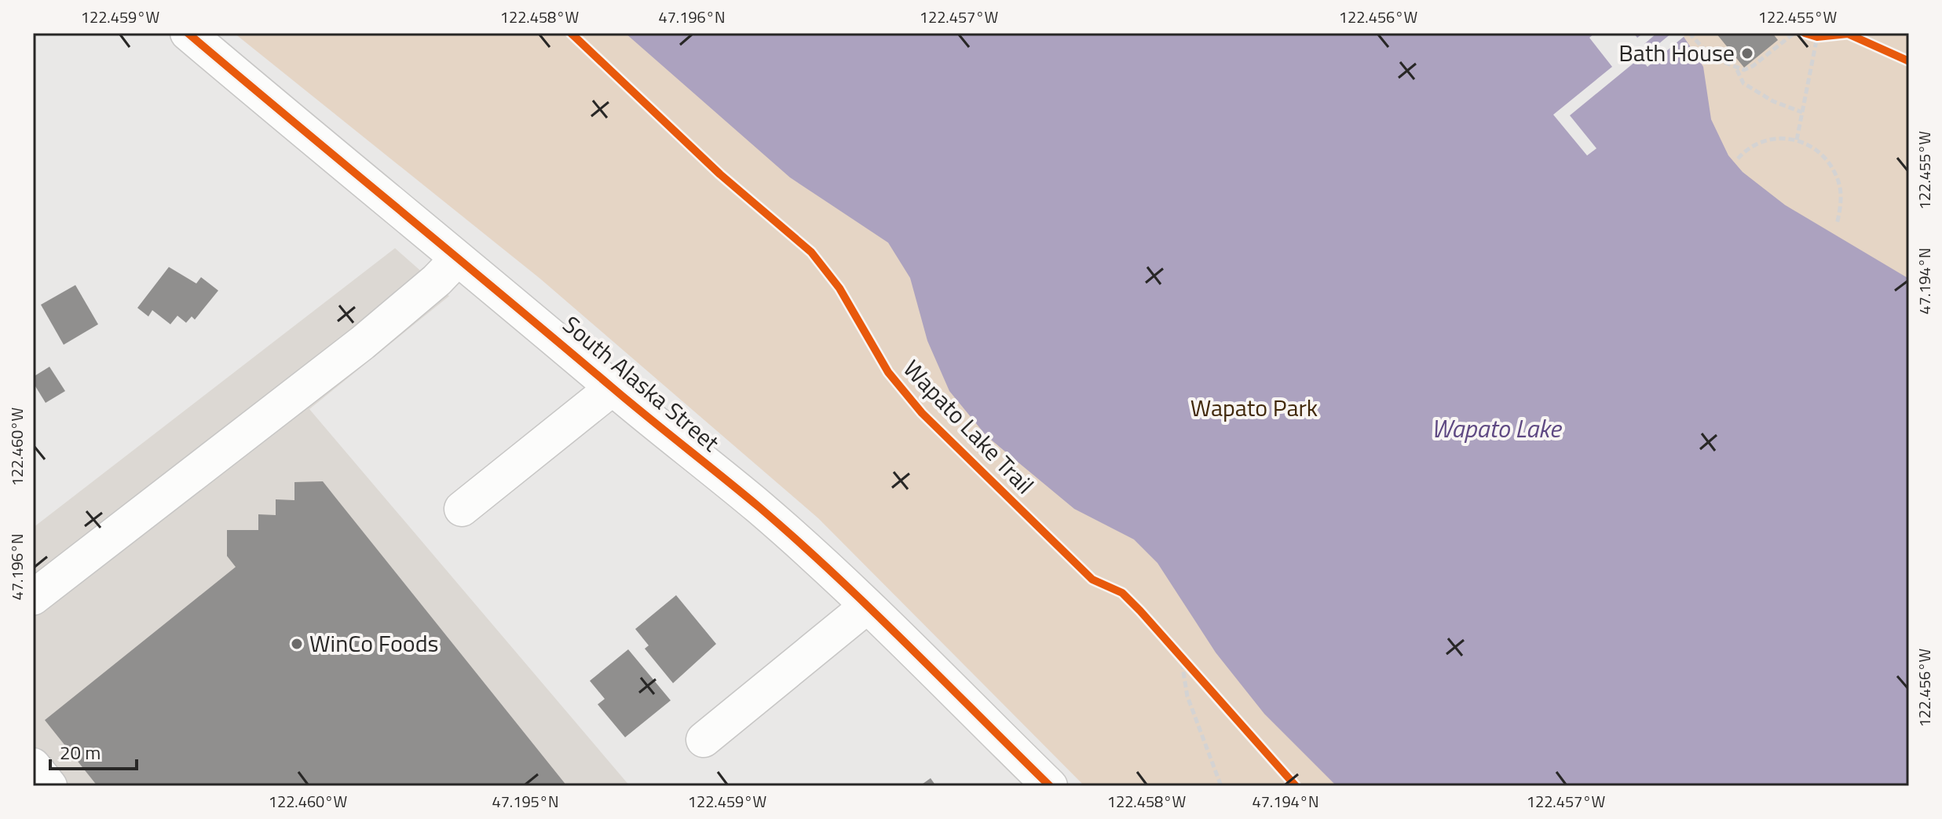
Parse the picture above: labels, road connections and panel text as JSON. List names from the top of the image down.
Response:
{
  "streets": {
    "street": ["South Alaska Street"],
    "cycle path": ["Wapato Lake Trail"]
  },
  "water": ["Wapato Lake"],
  "parks": ["Wapato Park"],
  "places": ["Bath House", "WinCo Foods"],
  "scale_bar": "20 m",
  "coordinates": [
    "122.459°W",
    "122.458°W",
    "47.196°N",
    "122.457°W",
    "122.456°W",
    "122.455°W",
    "47.194°N",
    "122.460°W",
    "47.195°N"
  ]
}
